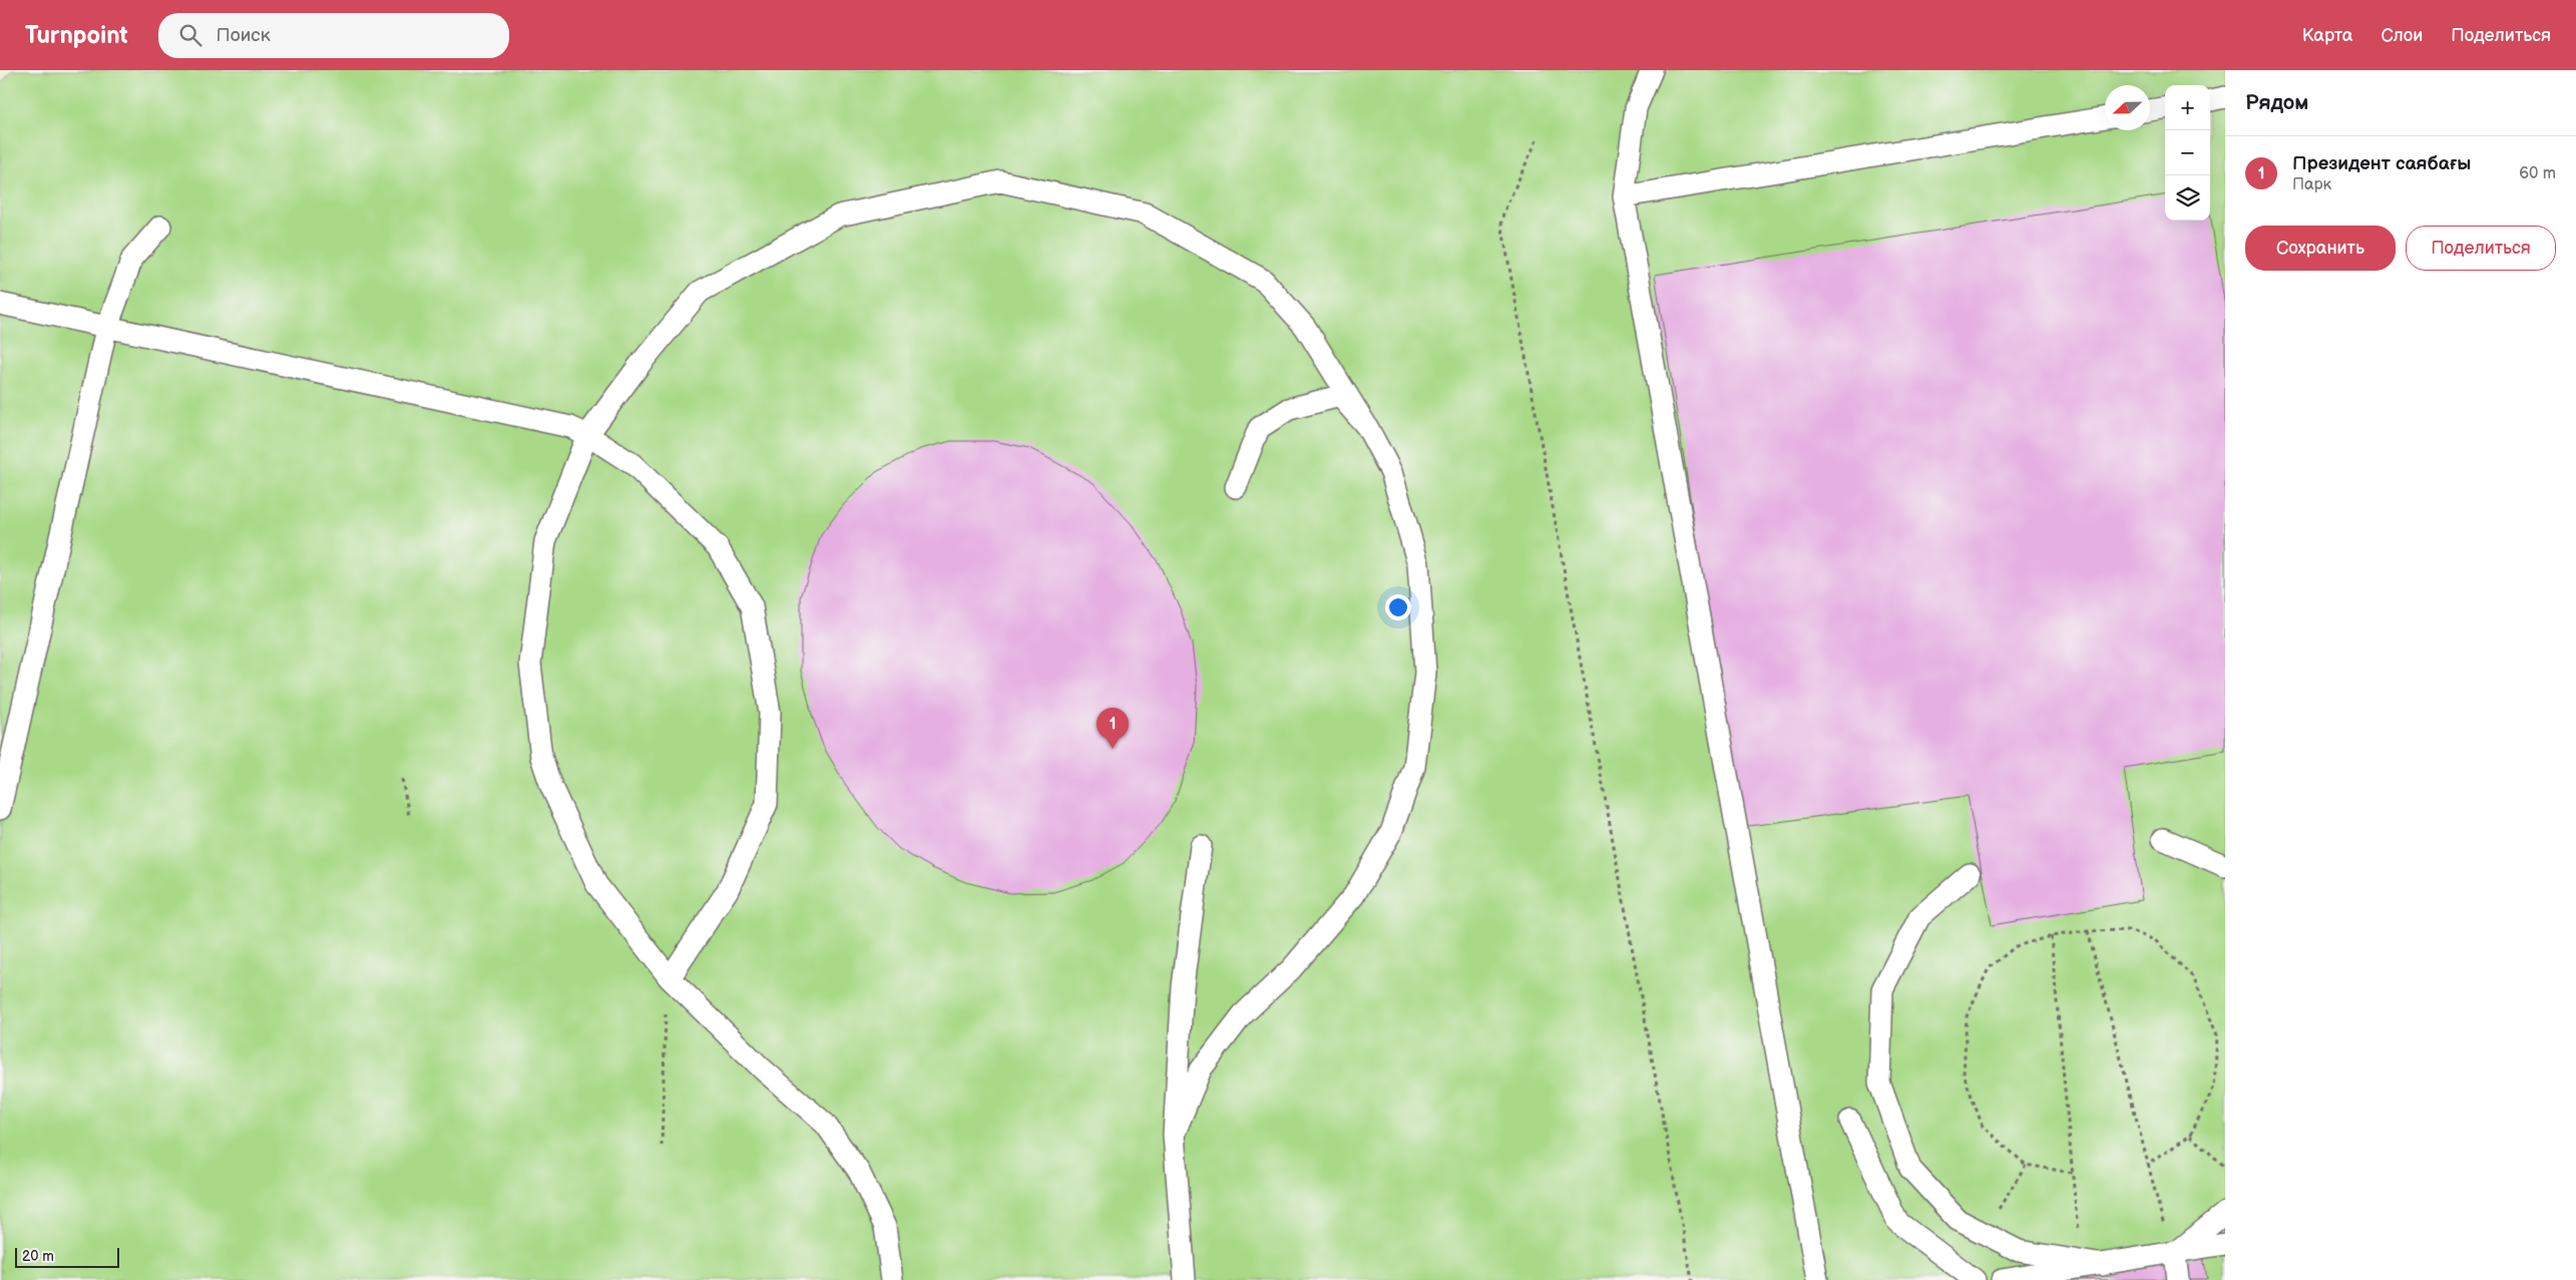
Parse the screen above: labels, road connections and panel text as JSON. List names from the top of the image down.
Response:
{
  "scale_bar": "20 m",
  "north": "left",
  "page": {
    "header": "Turnpoint",
    "search": "Поиск",
    "nav": ["Карта", "Слои", "Поделиться"],
    "heading": "Рядом",
    "map_buttons": ["+", "−"],
    "list": [
      {
        "mark": "1",
        "name": "Президент саябағы",
        "note": "Парк",
        "value": "60 m"
      }
    ],
    "buttons": ["Сохранить", "Поделиться"],
    "pins": "1",
    "scale": "20 m"
  }
}
